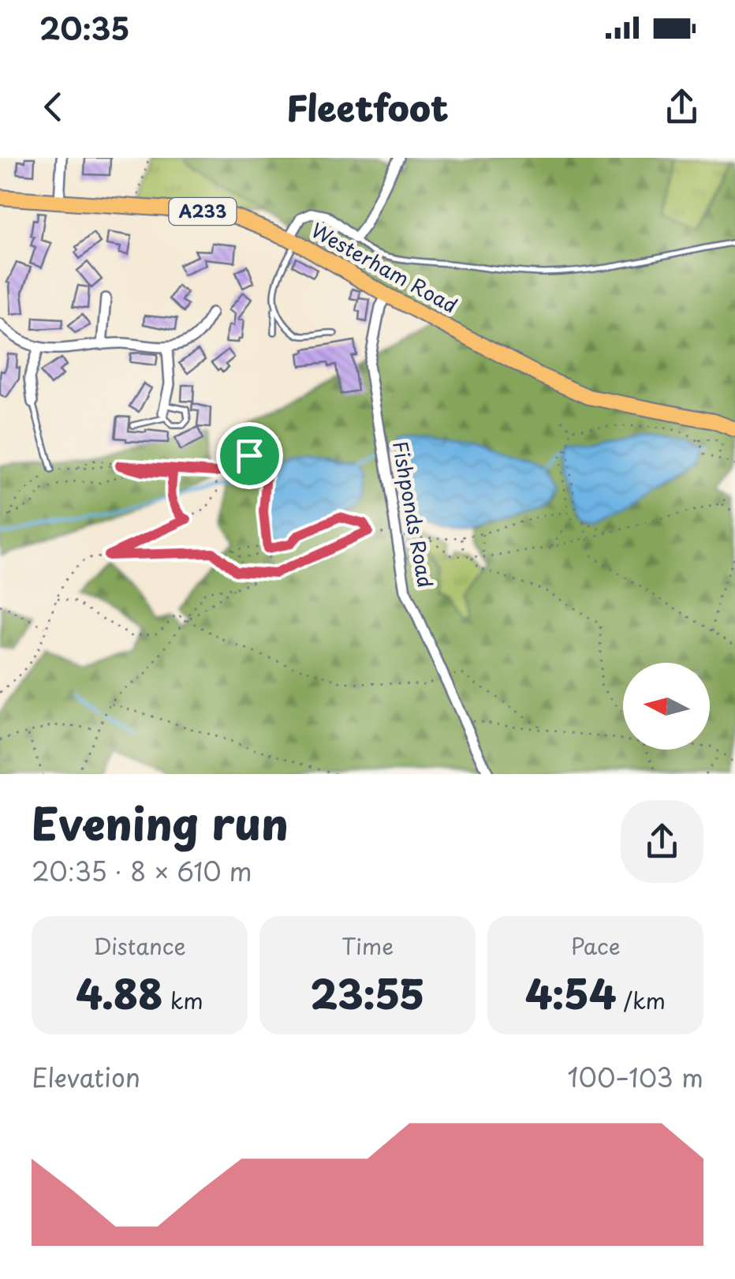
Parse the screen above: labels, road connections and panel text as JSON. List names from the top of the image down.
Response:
{
  "streets": {
    "main road": ["A233", "Westerham Road"],
    "street": ["Fishponds Road"]
  },
  "crossings": [
    ["Westerham Road", "Fishponds Road"]
  ],
  "north": "left",
  "page": {
    "status": "20:35",
    "header": "Fleetfoot",
    "heading": ["Evening run", "20:35 · 8 × 610 m"],
    "stats": [
      ["Distance", "4.88 km"],
      ["Time", "23:55"],
      ["Pace", "4:54 /km"]
    ],
    "chart": ["Elevation", "100–103 m"]
  }
}
